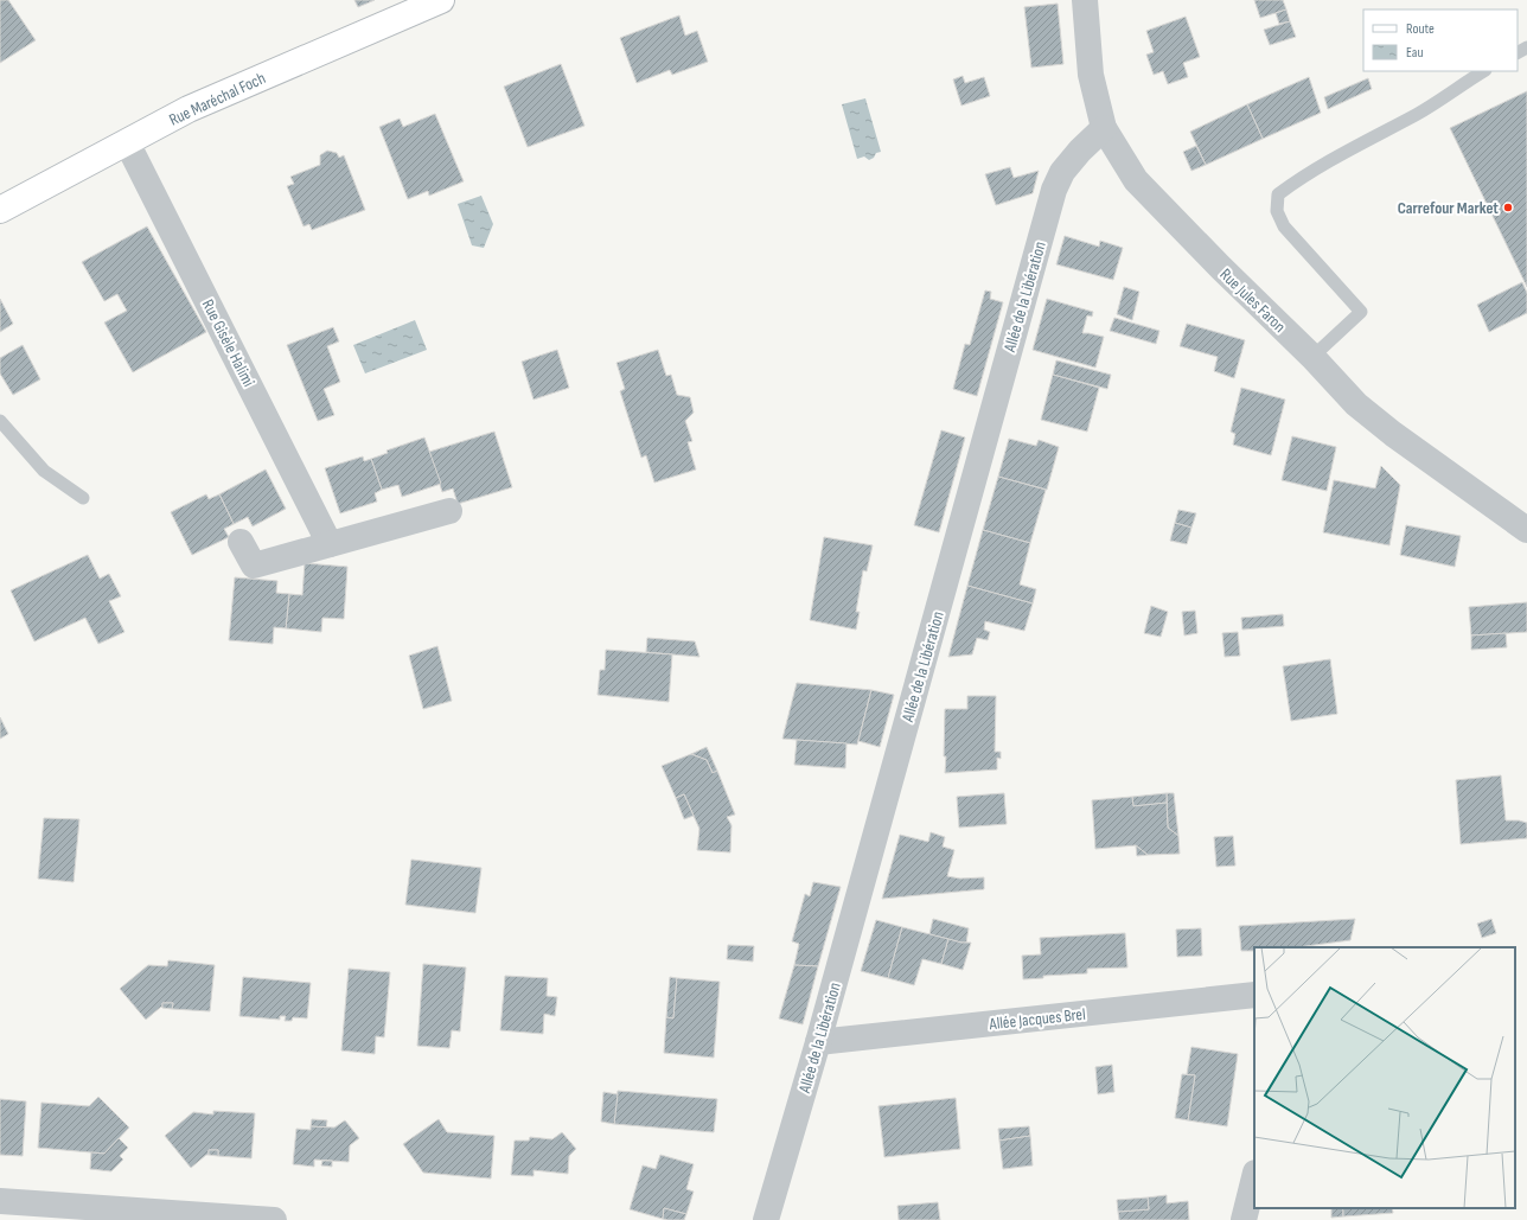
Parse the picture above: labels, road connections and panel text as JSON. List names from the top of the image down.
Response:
{
  "streets": {
    "main road": ["Rue Maréchal Foch"],
    "street": [
      "Allée de la Libération",
      "Rue Jules Faron",
      "Rue Gisèle Halimi",
      "Allée Jacques Brel"
    ]
  },
  "crossings": [
    ["Rue Maréchal Foch", "Rue Gisèle Halimi"],
    ["Allée de la Libération", "Rue Jules Faron"],
    ["Allée de la Libération", "Allée Jacques Brel"]
  ],
  "places": ["Carrefour Market"],
  "legend": ["Route", "Eau"]
}
